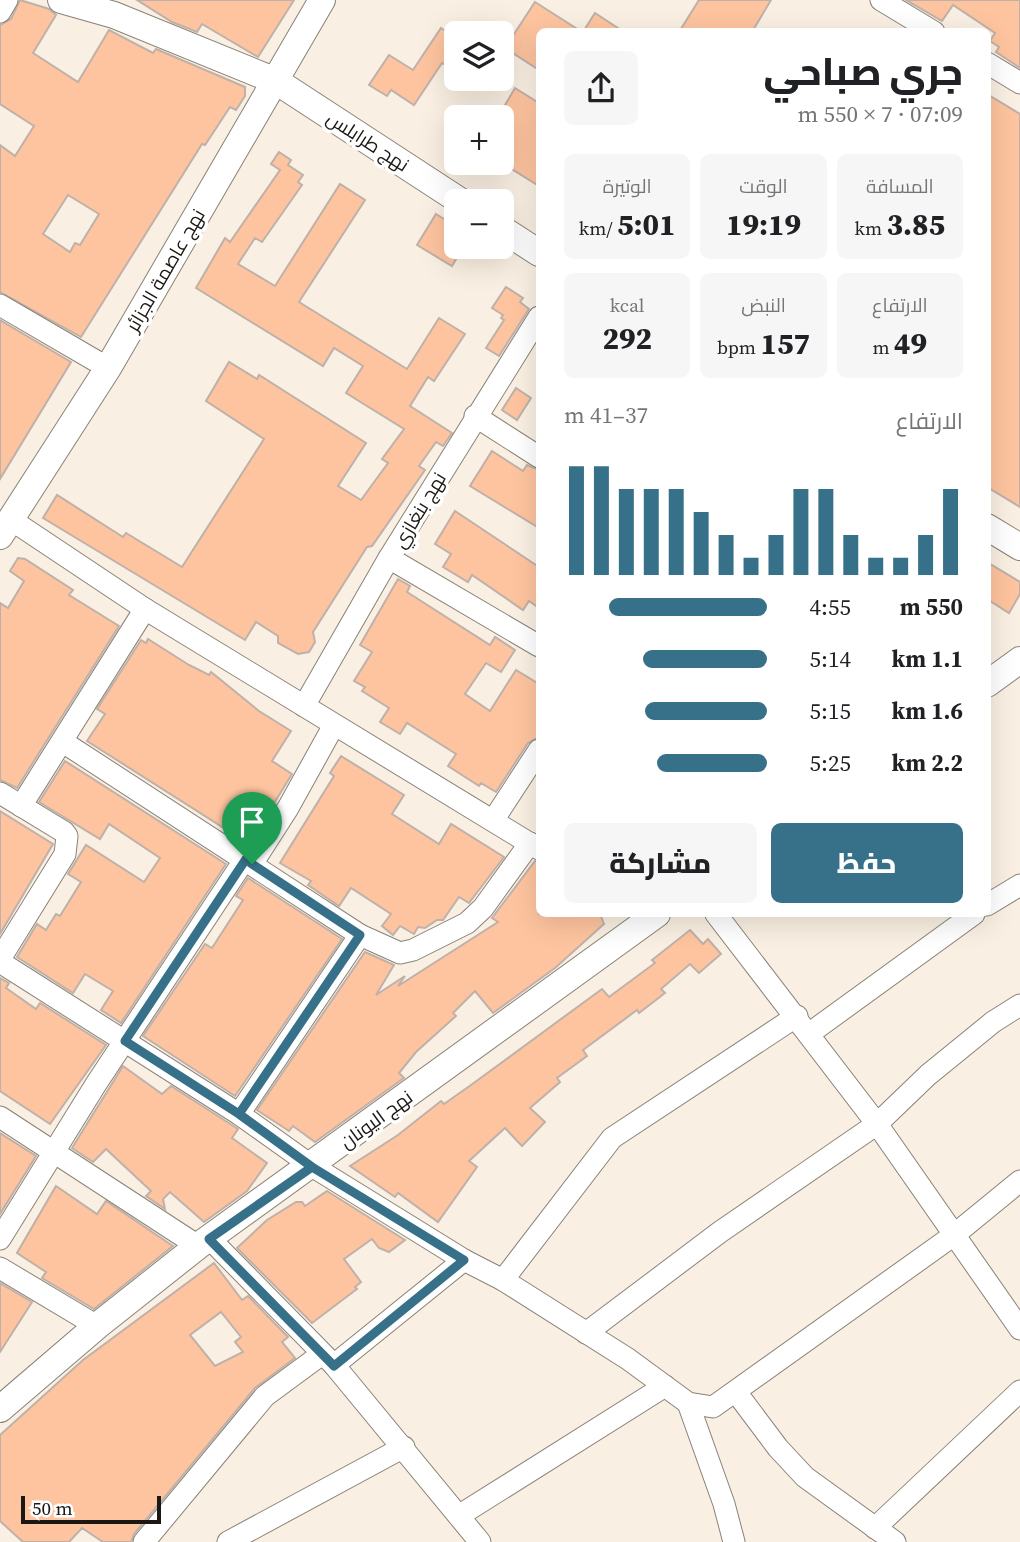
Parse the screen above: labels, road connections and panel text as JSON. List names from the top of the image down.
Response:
{
  "streets": {
    "street": [
      "نهج طرابلس",
      "نهج عاصمة الجزائر",
      "نهج بنغازي",
      "نهج اليونان"
    ]
  },
  "crossings": [
    ["نهج طرابلس", "نهج عاصمة الجزائر"]
  ],
  "scale_bar": "50 m",
  "page": {
    "map_buttons": ["+", "−"],
    "heading": ["جري صباحي", "07:09 · 7 × 550 m"],
    "stats": [
      ["المسافة", "3.85 km"],
      ["الوقت", "19:19"],
      ["الوتيرة", "5:01 /km"],
      ["الارتفاع", "49 m"],
      ["النبض", "157 bpm"],
      ["kcal", "292"]
    ],
    "chart": ["الارتفاع", "37–41 m"],
    "list": [
      {
        "name": "550 m",
        "note": "4:55"
      },
      {
        "name": "1.1 km",
        "note": "5:14"
      },
      {
        "name": "1.6 km",
        "note": "5:15"
      },
      {
        "name": "2.2 km",
        "note": "5:25"
      }
    ],
    "buttons": ["حفظ", "مشاركة"],
    "scale": "50 m"
  }
}
